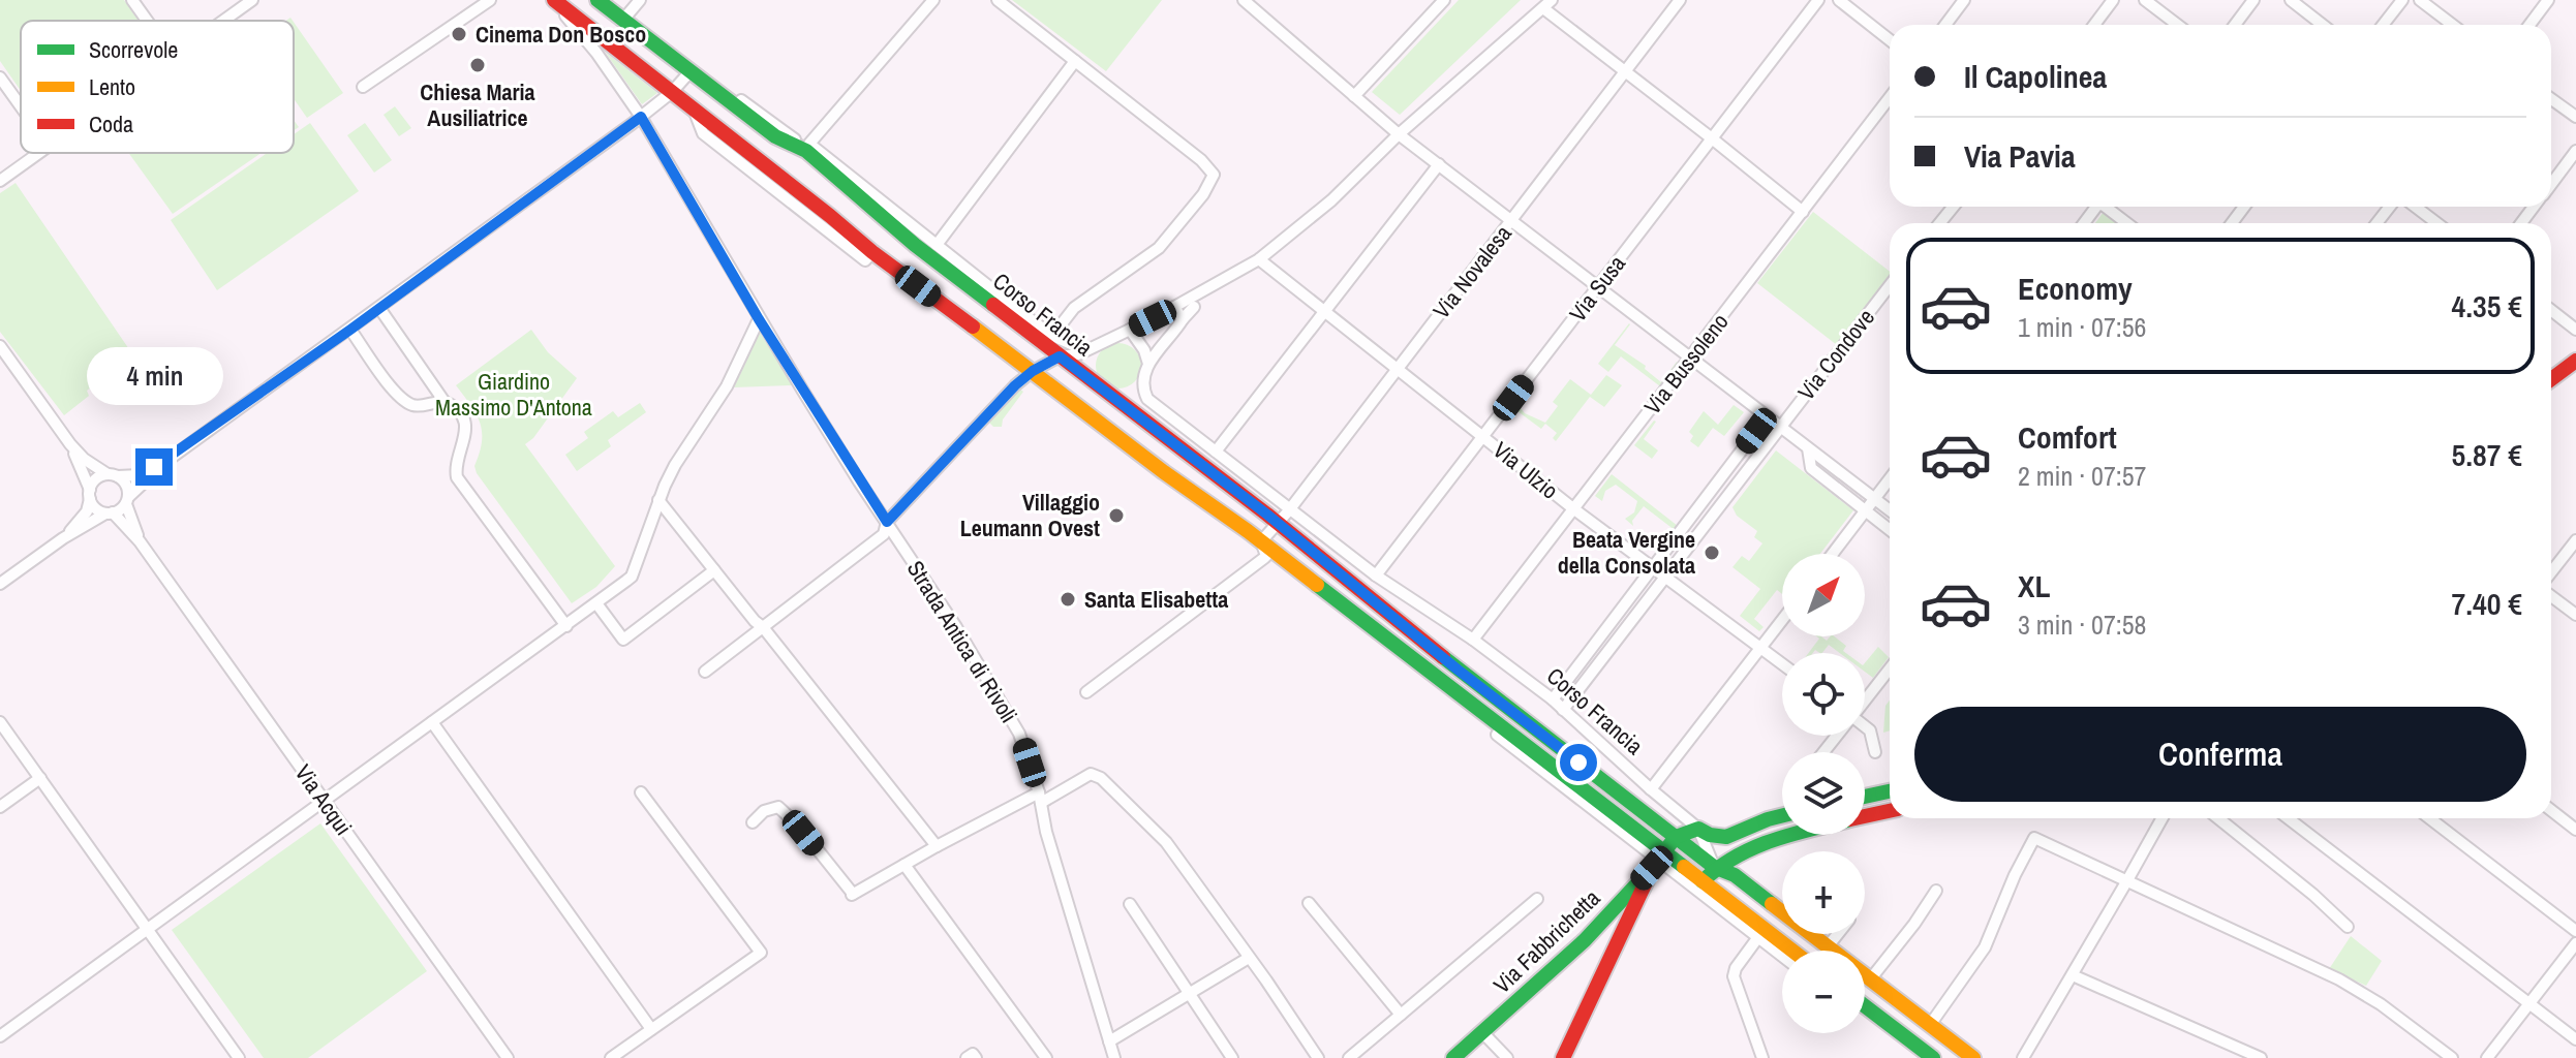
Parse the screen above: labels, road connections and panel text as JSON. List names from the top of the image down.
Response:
{
  "streets": {
    "main road": ["Corso Francia", "Via Fabbrichetta"],
    "street": [
      "Via Novalesa",
      "Via Susa",
      "Via Condove",
      "Via Bussoleno",
      "Via Ulzio",
      "Strada Antica di Rivoli",
      "Via Acqui"
    ]
  },
  "crossings": [
    ["Via Novalesa", "Corso Francia"],
    ["Via Novalesa", "Via Ulzio"],
    ["Via Susa", "Corso Francia"],
    ["Via Susa", "Via Ulzio"],
    ["Corso Francia", "Via Condove"],
    ["Corso Francia", "Via Bussoleno"],
    ["Via Condove", "Via Ulzio"],
    ["Via Bussoleno", "Via Ulzio"]
  ],
  "parks": ["Giardino Massimo D'Antona"],
  "places": [
    "Cinema Don Bosco",
    "Chiesa Maria Ausiliatrice",
    "Villaggio Leumann Ovest",
    "Beata Vergine della Consolata",
    "Santa Elisabetta"
  ],
  "legend": ["Scorrevole", "Lento", "Coda"],
  "north": "top right",
  "page": {
    "banner": ["Il Capolinea", "Via Pavia"],
    "list": [
      {
        "name": "Economy",
        "note": "1 min · 07:56",
        "value": "4.35 €"
      },
      {
        "name": "Comfort",
        "note": "2 min · 07:57",
        "value": "5.87 €"
      },
      {
        "name": "XL",
        "note": "3 min · 07:58",
        "value": "7.40 €"
      }
    ],
    "bubble": "4 min",
    "map_buttons": ["+", "−"],
    "buttons": "Conferma"
  }
}
